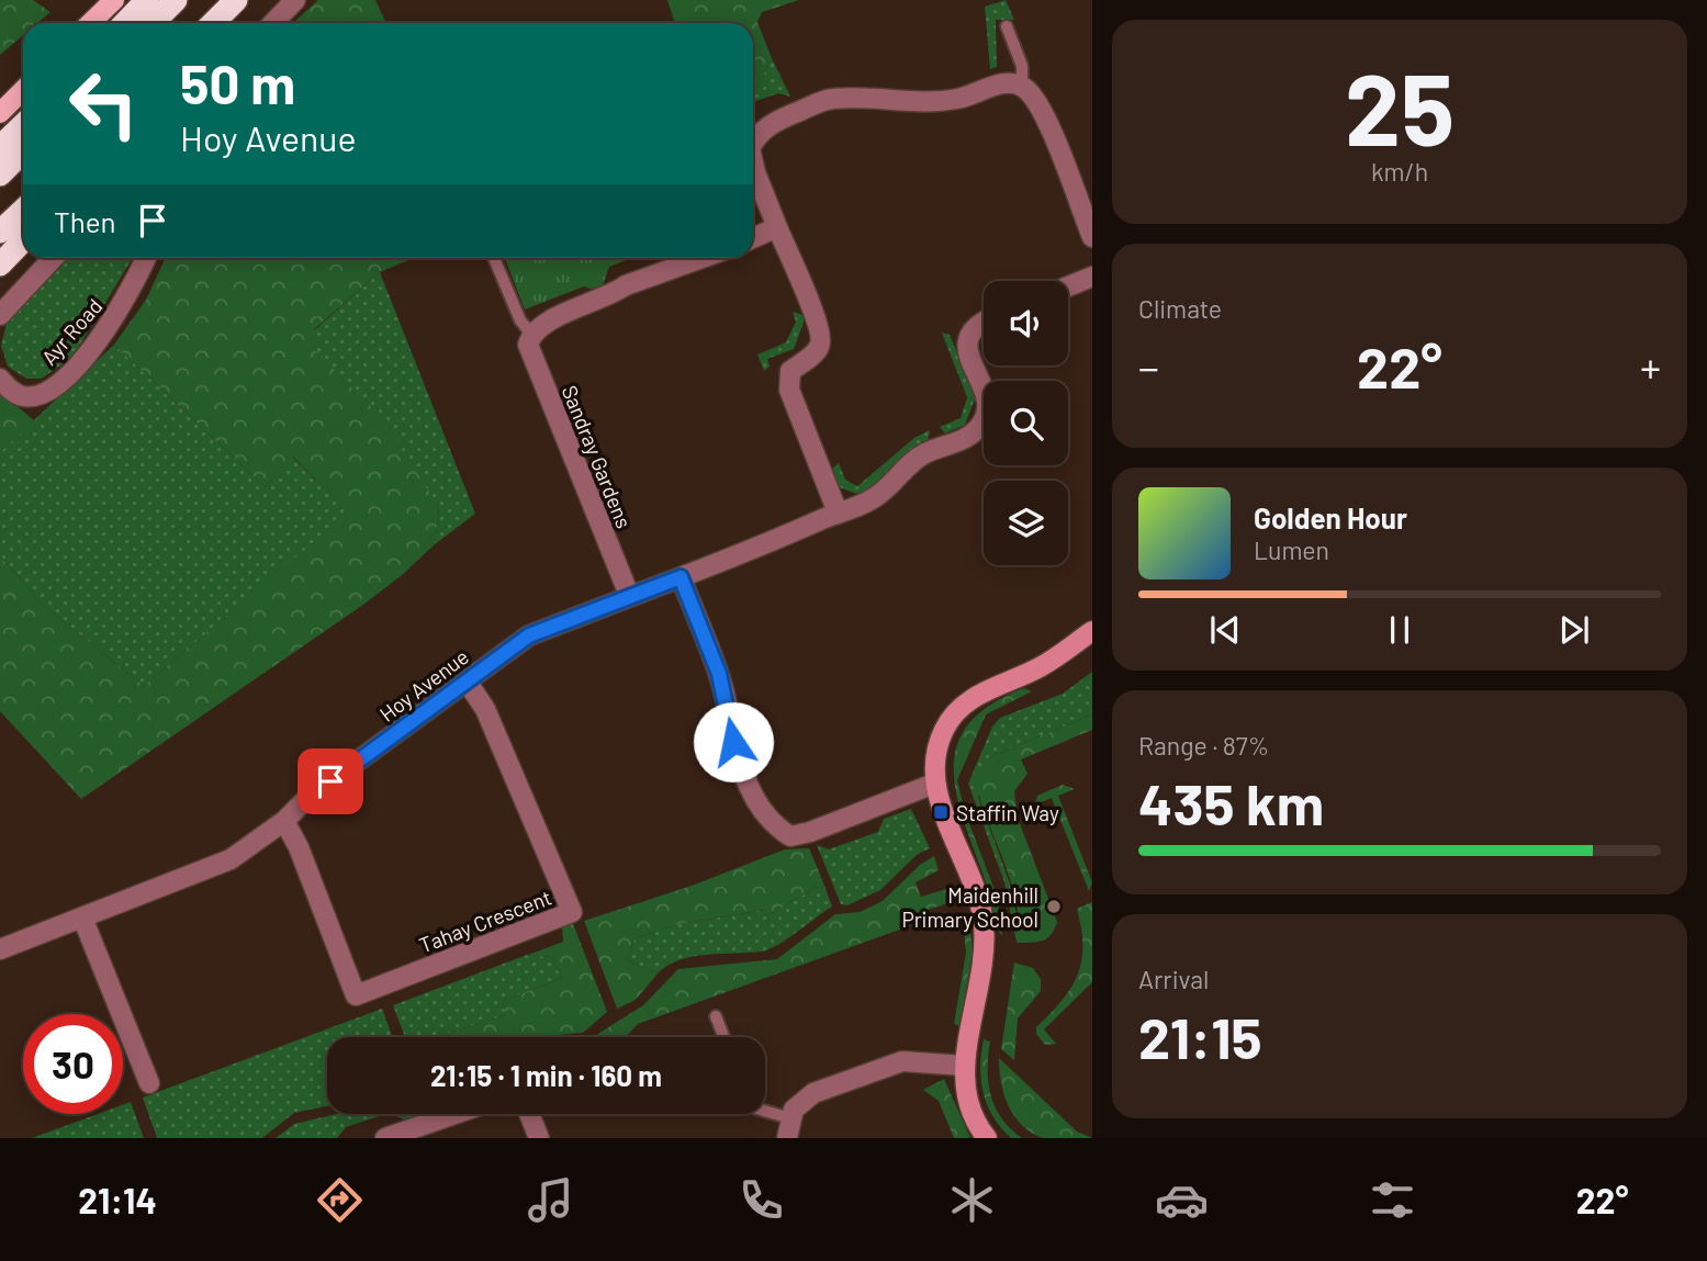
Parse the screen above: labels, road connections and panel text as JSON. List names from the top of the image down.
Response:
{
  "streets": {
    "street": [
      "Ayr Road",
      "Sandray Gardens",
      "Hoy Avenue",
      "Tahay Crescent"
    ]
  },
  "crossings": [
    ["Sandray Gardens", "Hoy Avenue"],
    ["Hoy Avenue", "Tahay Crescent"]
  ],
  "places": {
    "transit": ["Staffin Way"],
    "other": ["Maidenhill Primary School"]
  },
  "page": {
    "tile": [
      ["25", "km/h"],
      "Climate",
      ["Range · 87%", "435 km"],
      ["Arrival", "21:15"]
    ],
    "turn": ["50 m", "Hoy Avenue"],
    "then": "Then",
    "heat": ["−", "22°", "+"],
    "song": ["Golden Hour", "Lumen"],
    "limit": "30",
    "trip": "21:15 · 1 min · 160 m",
    "tabs": ["21:14", "22°"]
  }
}
